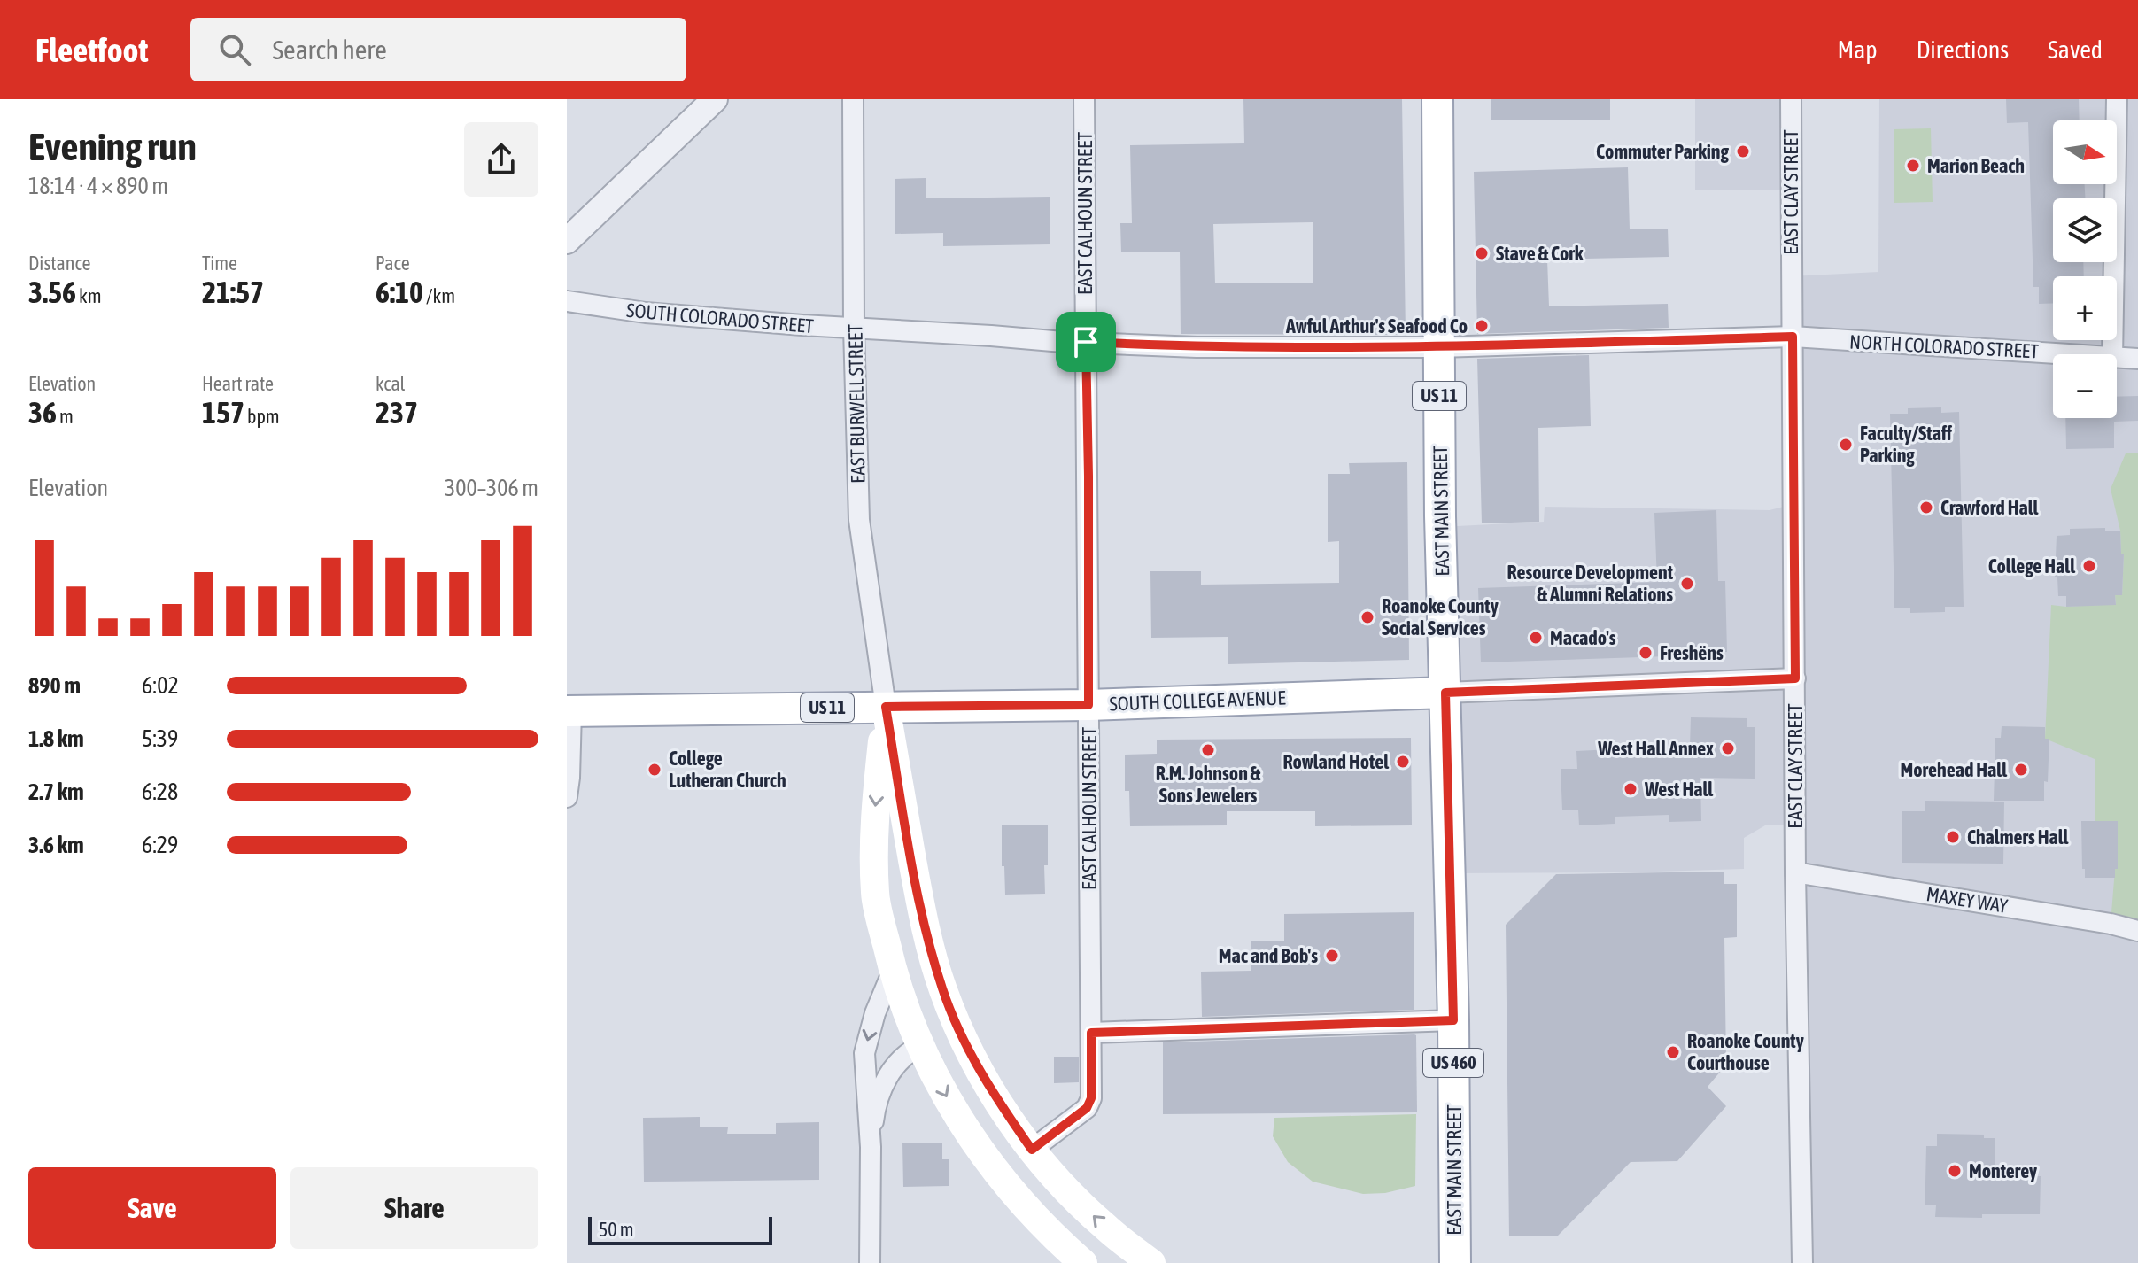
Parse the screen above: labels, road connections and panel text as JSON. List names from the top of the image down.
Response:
{
  "streets": {
    "main road": [
      "US 11",
      "EAST MAIN STREET",
      "SOUTH COLLEGE AVENUE",
      "US 460"
    ],
    "street": [
      "EAST CLAY STREET",
      "EAST CALHOUN STREET",
      "SOUTH COLORADO STREET",
      "NORTH COLORADO STREET",
      "EAST BURWELL STREET",
      "MAXEY WAY"
    ]
  },
  "crossings": [
    ["EAST CLAY STREET", "NORTH COLORADO STREET"],
    ["EAST CLAY STREET", "MAXEY WAY"],
    ["EAST CALHOUN STREET", "SOUTH COLORADO STREET"],
    ["EAST CALHOUN STREET", "SOUTH COLLEGE AVENUE"],
    ["SOUTH COLORADO STREET", "NORTH COLORADO STREET"],
    ["SOUTH COLORADO STREET", "EAST BURWELL STREET"],
    ["SOUTH COLORADO STREET", "EAST MAIN STREET"],
    ["NORTH COLORADO STREET", "EAST MAIN STREET"],
    ["EAST BURWELL STREET", "SOUTH COLLEGE AVENUE"],
    ["EAST MAIN STREET", "SOUTH COLLEGE AVENUE"]
  ],
  "places": [
    "Commuter Parking",
    "Marion Beach",
    "Stave & Cork",
    "Awful Arthur's Seafood Co",
    "Faculty/Staff Parking",
    "Crawford Hall",
    "College Hall",
    "Resource Development & Alumni Relations",
    "Roanoke County Social Services",
    "Macado's",
    "Freshëns",
    "West Hall Annex",
    "R.M. Johnson & Sons Jewelers",
    "Rowland Hotel",
    "College Lutheran Church",
    "Morehead Hall",
    "West Hall",
    "Chalmers Hall",
    "Mac and Bob's",
    "Roanoke County Courthouse",
    "Monterey"
  ],
  "scale_bar": "50 m",
  "north": "right",
  "page": {
    "header": "Fleetfoot",
    "search": "Search here",
    "nav": ["Map", "Directions", "Saved"],
    "heading": ["Evening run", "18:14 · 4 × 890 m"],
    "map_buttons": ["+", "−"],
    "stats": [
      ["Distance", "3.56 km"],
      ["Time", "21:57"],
      ["Pace", "6:10 /km"],
      ["Elevation", "36 m"],
      ["Heart rate", "157 bpm"],
      ["kcal", "237"]
    ],
    "chart": ["Elevation", "300–306 m"],
    "list": [
      {
        "name": "890 m",
        "note": "6:02"
      },
      {
        "name": "1.8 km",
        "note": "5:39"
      },
      {
        "name": "2.7 km",
        "note": "6:28"
      },
      {
        "name": "3.6 km",
        "note": "6:29"
      }
    ],
    "buttons": ["Save", "Share"],
    "scale": "50 m"
  }
}
